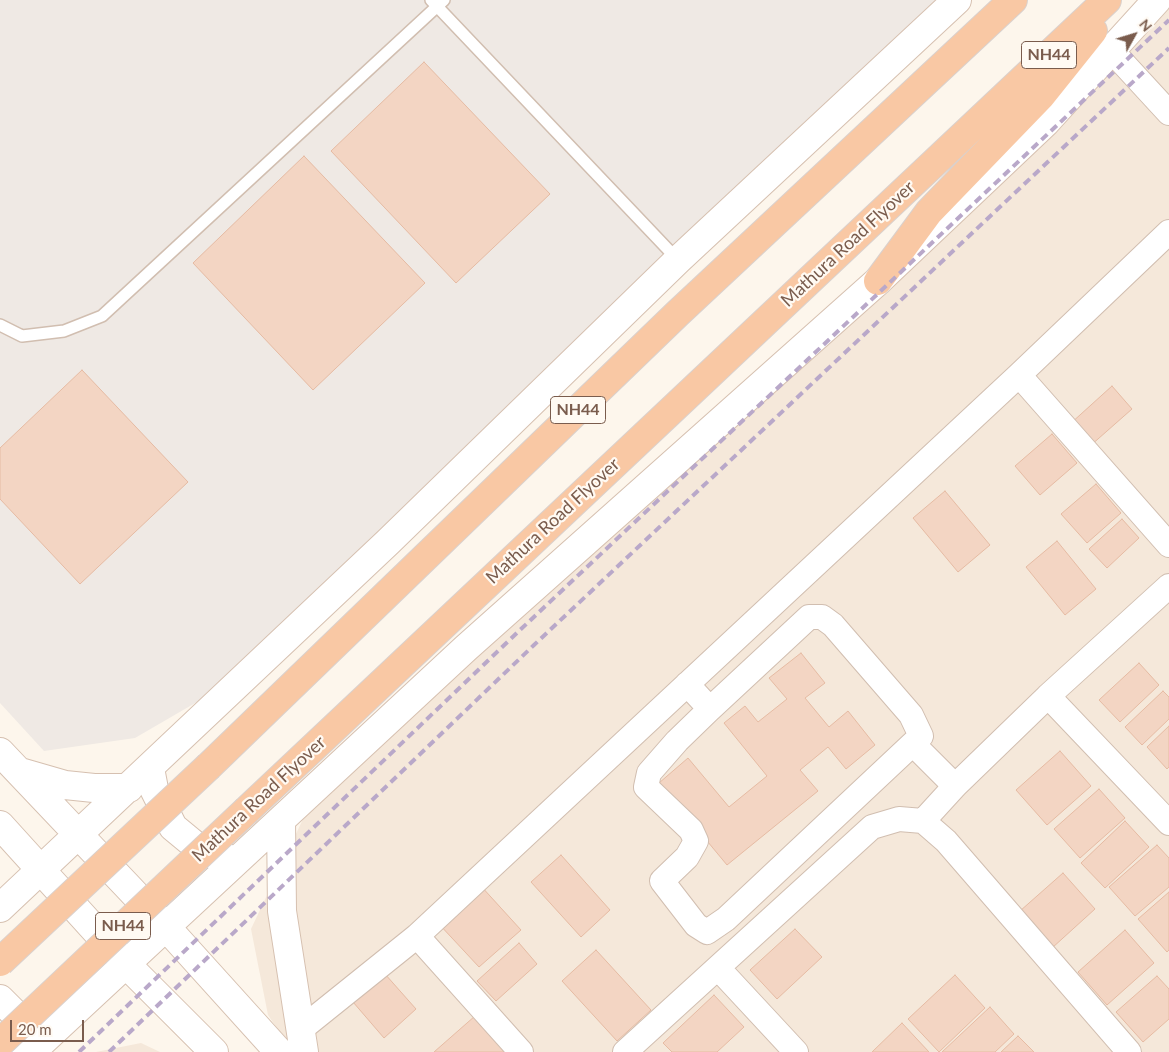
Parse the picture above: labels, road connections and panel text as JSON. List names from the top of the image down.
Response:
{
  "streets": {
    "highway": ["NH44", "Mathura Road Flyover"]
  },
  "scale_bar": "20 m",
  "north": "top right"
}
